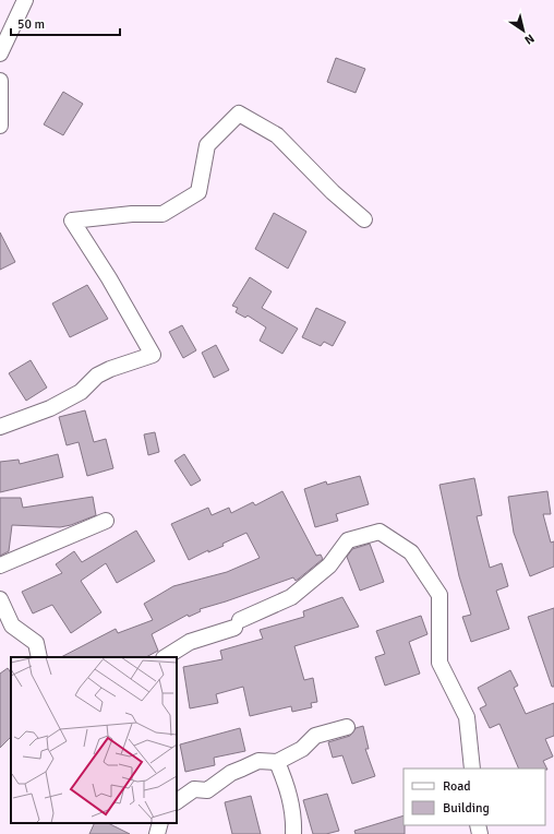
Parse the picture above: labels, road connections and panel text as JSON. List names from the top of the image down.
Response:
{
  "legend": ["Road", "Building"],
  "scale_bar": "50 m",
  "north": "bottom right"
}
